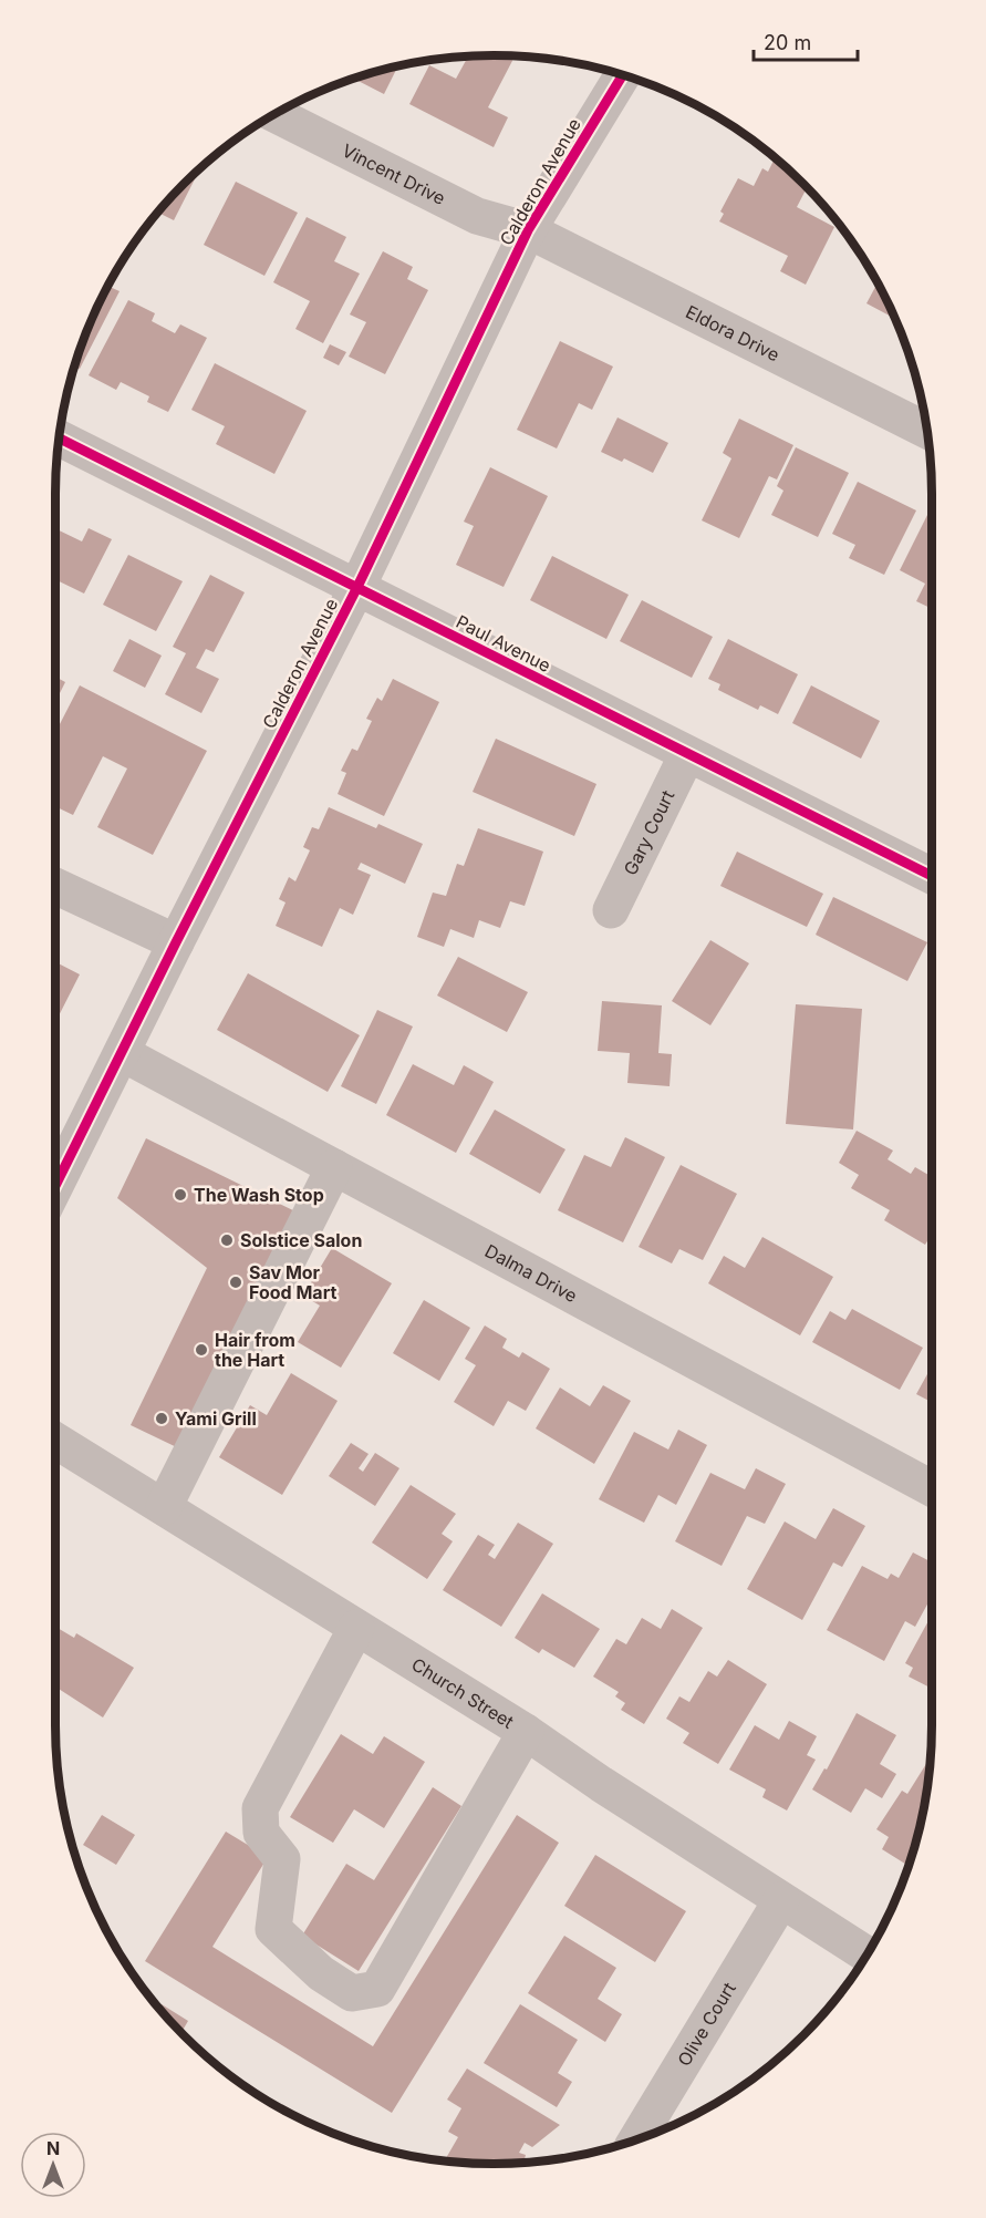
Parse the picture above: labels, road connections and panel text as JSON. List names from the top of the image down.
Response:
{
  "streets": {
    "street": [
      "Vincent Drive",
      "Calderon Avenue",
      "Eldora Drive",
      "Paul Avenue",
      "Gary Court",
      "Dalma Drive",
      "Church Street",
      "Olive Court"
    ]
  },
  "crossings": [
    ["Vincent Drive", "Calderon Avenue"],
    ["Vincent Drive", "Eldora Drive"],
    ["Calderon Avenue", "Eldora Drive"],
    ["Calderon Avenue", "Paul Avenue"],
    ["Calderon Avenue", "Dalma Drive"],
    ["Paul Avenue", "Gary Court"],
    ["Church Street", "Olive Court"]
  ],
  "places": [
    "The Wash Stop",
    "Solstice Salon",
    "Sav Mor Food Mart",
    "Hair from the Hart",
    "Yami Grill"
  ],
  "scale_bar": "20 m",
  "north": "top"
}
